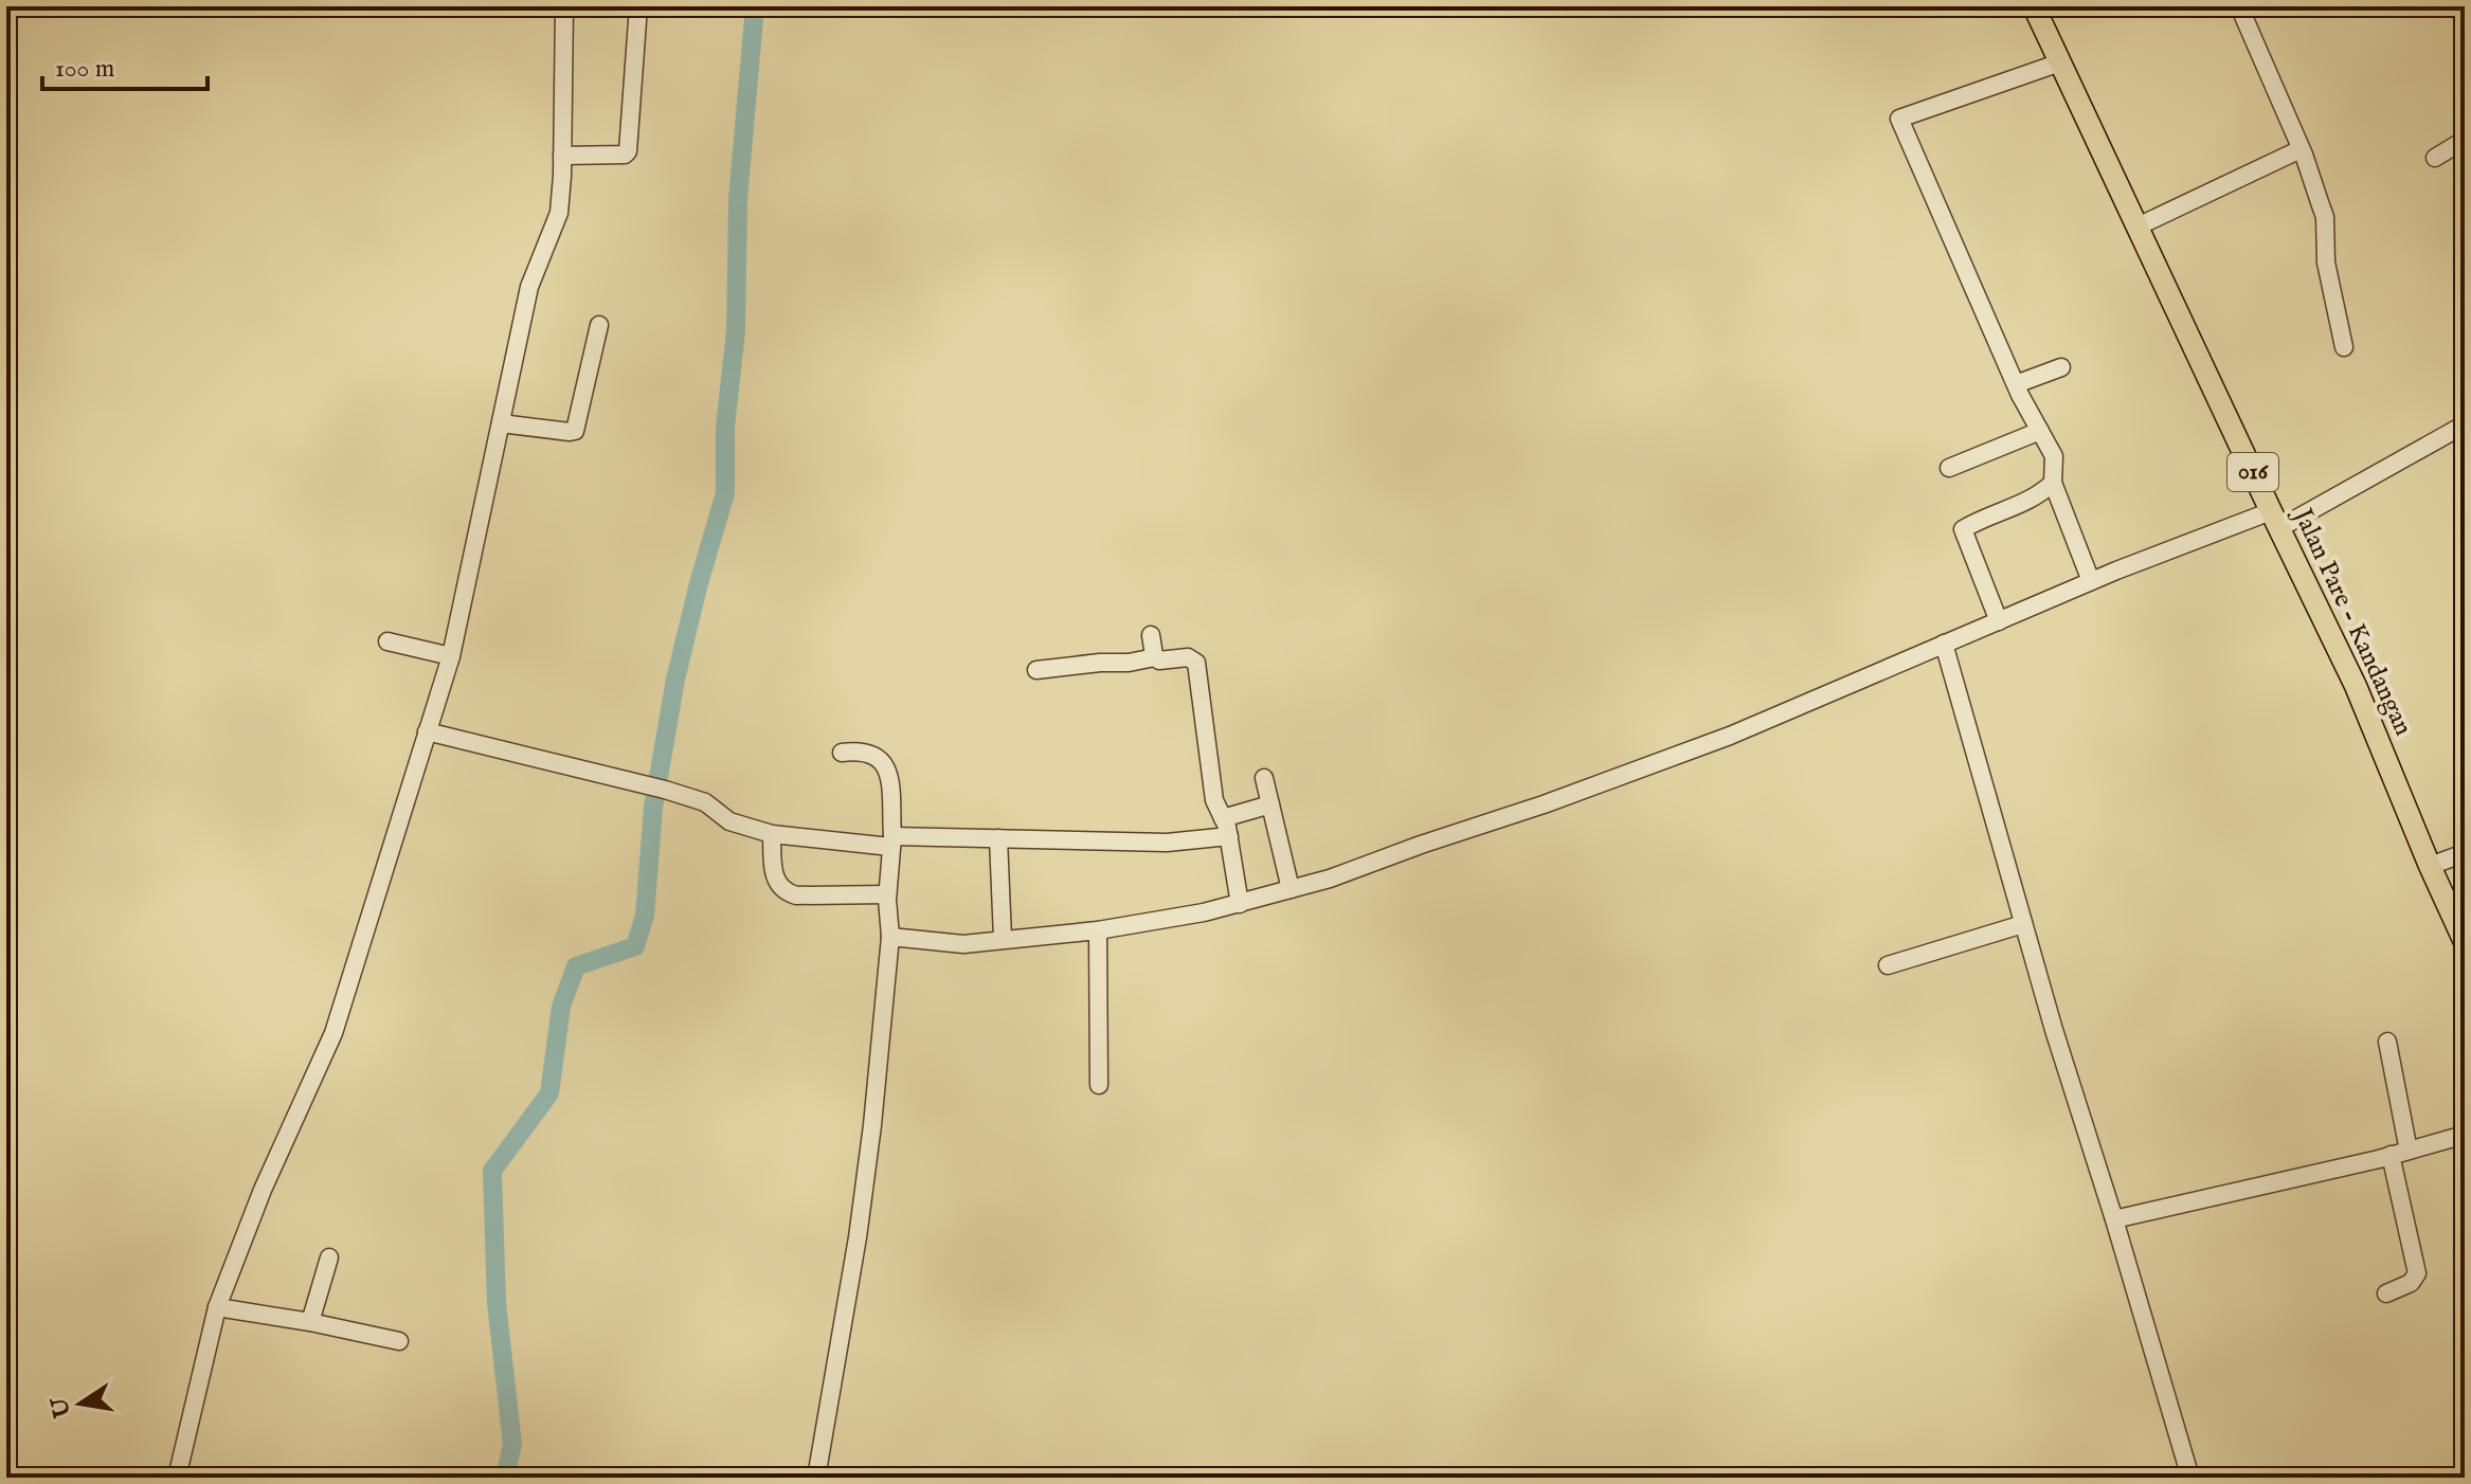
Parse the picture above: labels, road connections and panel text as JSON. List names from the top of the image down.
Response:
{
  "streets": {
    "main road": ["016", "Jalan Pare - Kandangan"]
  },
  "scale_bar": "100 m",
  "north": "left"
}
